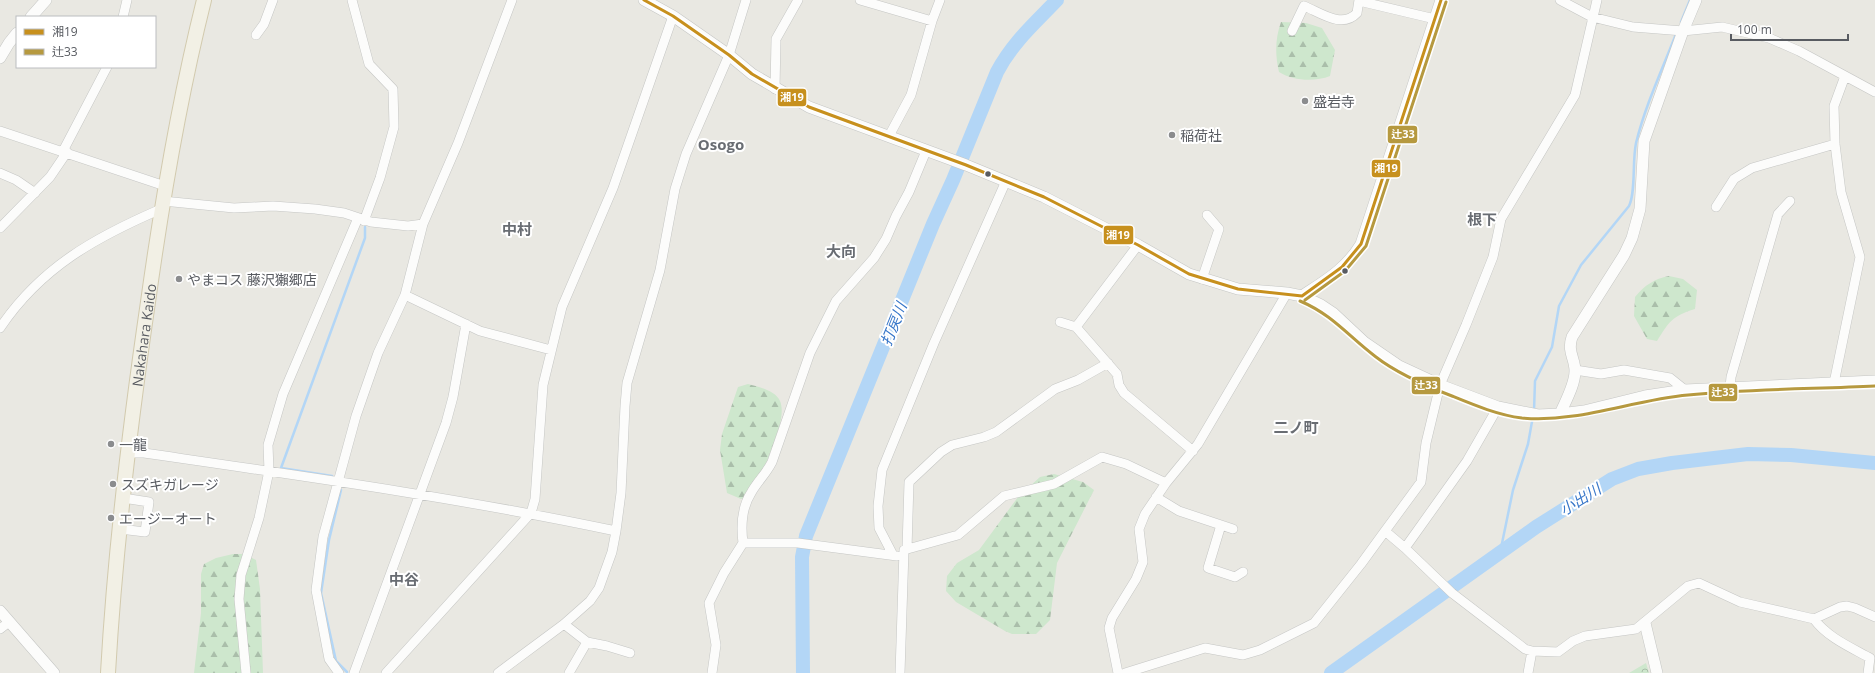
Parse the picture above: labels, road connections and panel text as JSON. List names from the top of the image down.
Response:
{
  "streets": {
    "main road": ["Nakahara Kaido"]
  },
  "districts": [
    "Osogo",
    "根下",
    "中村",
    "大向",
    "二ノ町",
    "中谷"
  ],
  "water": ["打戻川", "小出川"],
  "places": [
    "盛岩寺",
    "稲荷社",
    "やまコス 藤沢獺郷店",
    "一龍",
    "スズキガレージ",
    "エージーオート"
  ],
  "lines": ["transit line 湘19", "transit line 辻33"],
  "legend": ["湘19", "辻33"],
  "scale_bar": "100 m"
}
